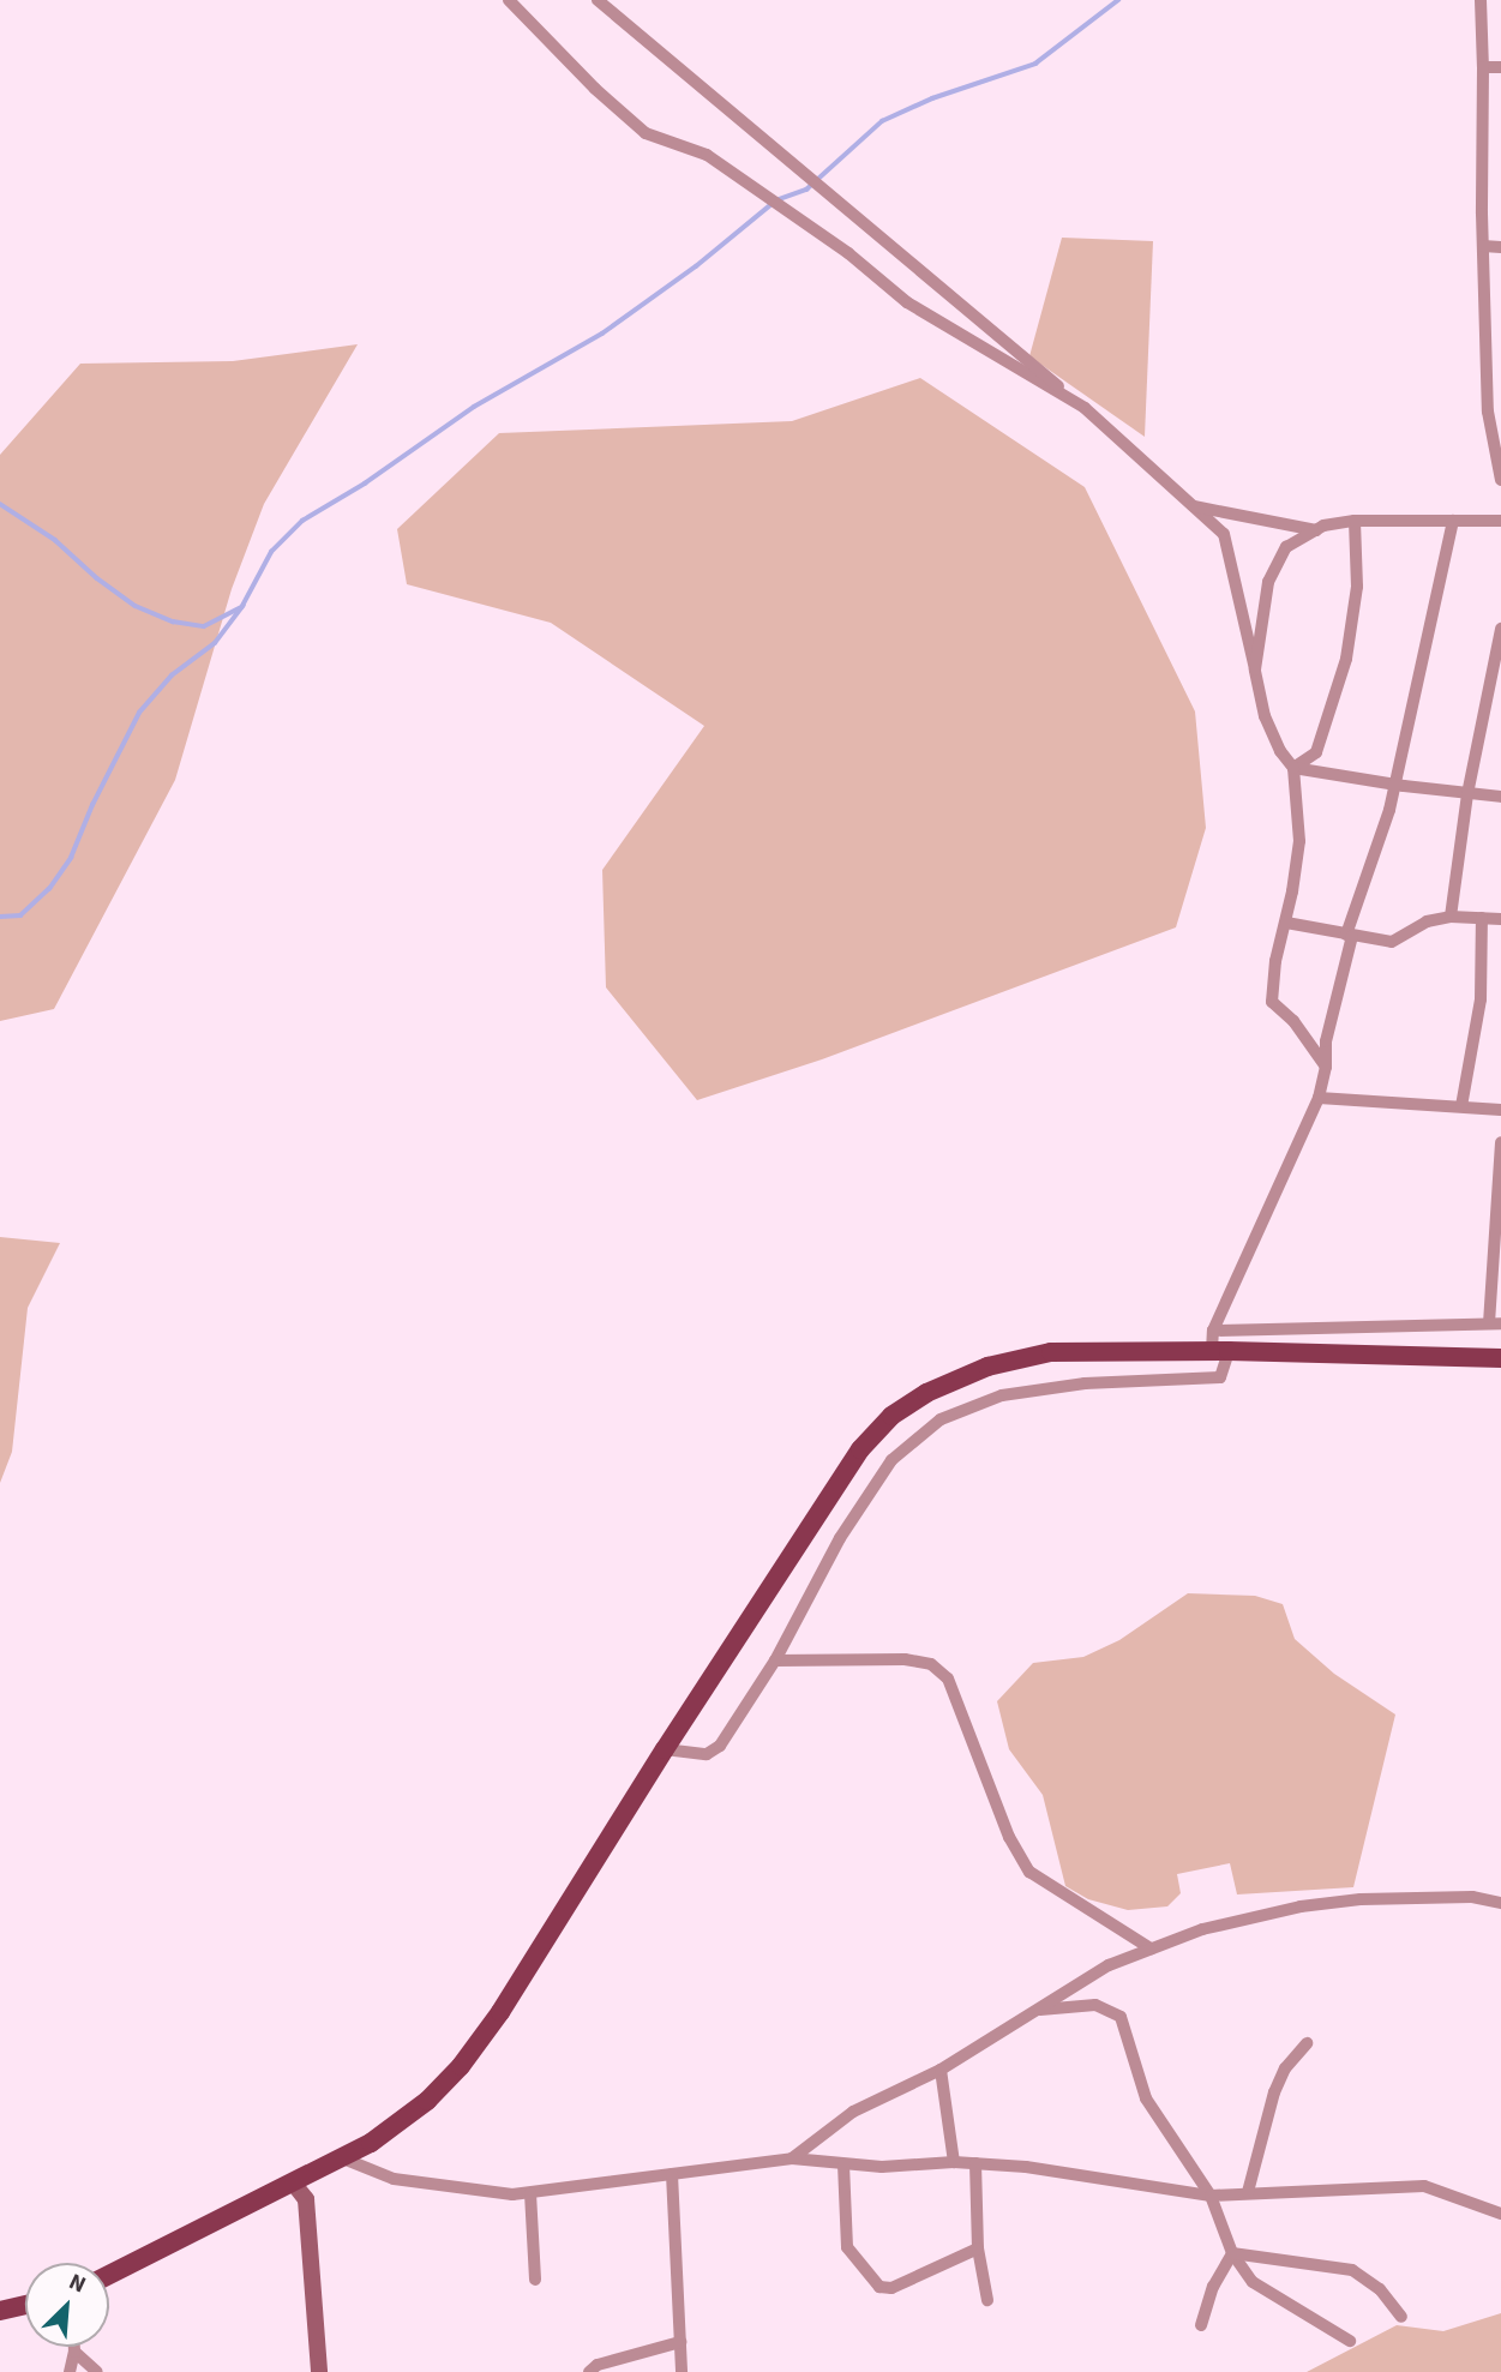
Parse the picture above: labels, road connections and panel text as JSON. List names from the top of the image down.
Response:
{
  "north": "top right"
}
